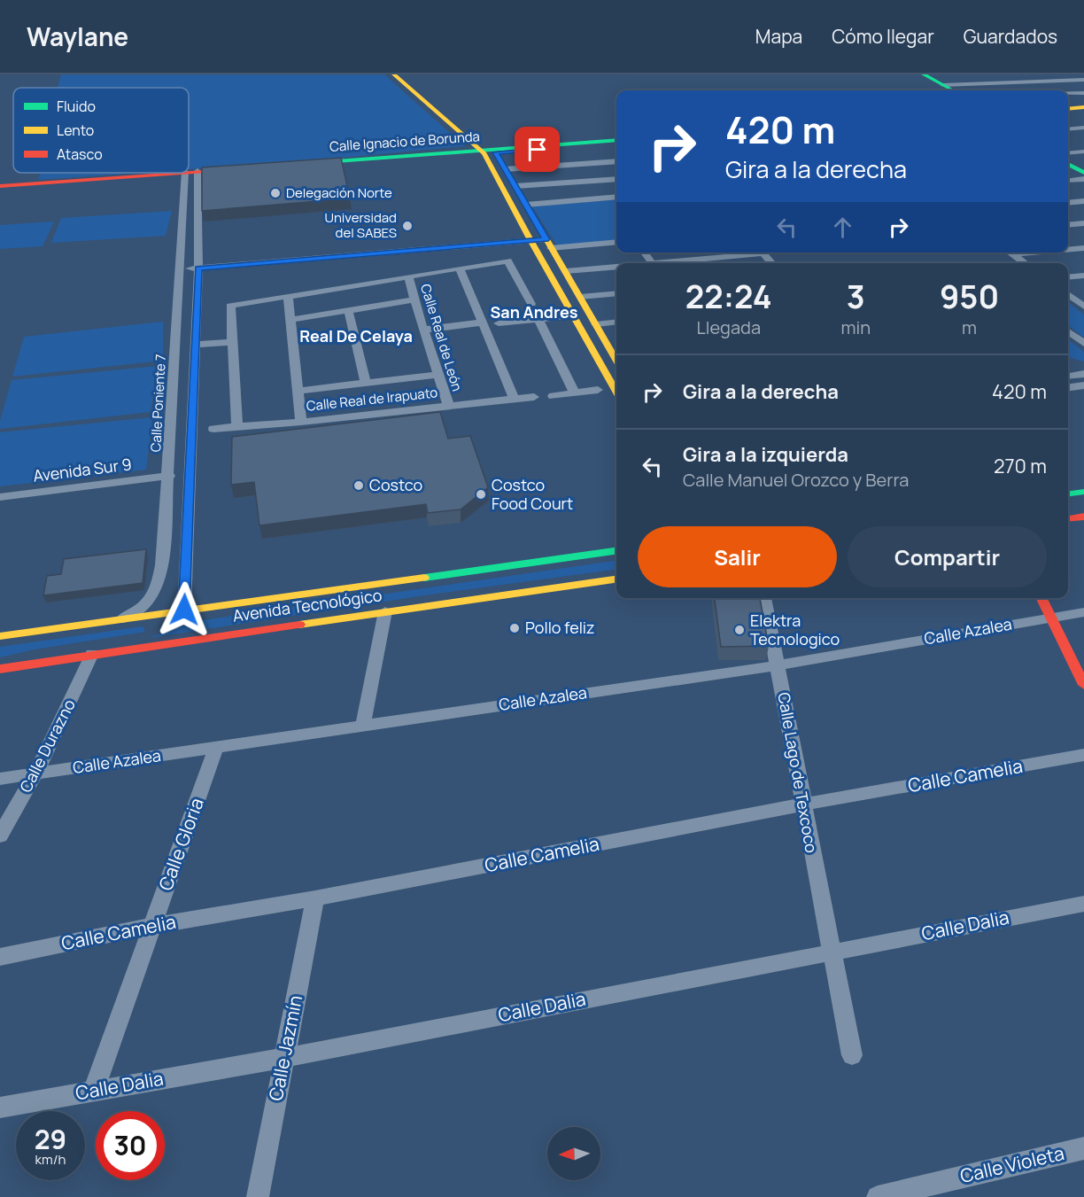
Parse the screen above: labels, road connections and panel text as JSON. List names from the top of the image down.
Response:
{
  "streets": {
    "street": [
      "Calle Ignacio de Borunda",
      "Calle Real de León",
      "Calle Real de Irapuato",
      "Calle Poniente 7",
      "Avenida Sur 9",
      "Avenida Tecnológico",
      "Calle Azalea",
      "Calle Durazno",
      "Calle Lago de Texcoco",
      "Calle Camelia",
      "Calle Gloria",
      "Calle Dalia",
      "Calle Jazmín",
      "Calle Violeta"
    ]
  },
  "crossings": [
    ["Calle Real de León", "Calle Real de Irapuato"],
    ["Calle Poniente 7", "Avenida Sur 9"],
    ["Calle Poniente 7", "Avenida Tecnológico"],
    ["Avenida Tecnológico", "Calle Durazno"],
    ["Calle Azalea", "Calle Durazno"],
    ["Calle Azalea", "Calle Lago de Texcoco"],
    ["Calle Azalea", "Calle Gloria"],
    ["Calle Lago de Texcoco", "Calle Camelia"],
    ["Calle Lago de Texcoco", "Calle Dalia"],
    ["Calle Camelia", "Calle Gloria"],
    ["Calle Camelia", "Calle Jazmín"],
    ["Calle Gloria", "Calle Dalia"],
    ["Calle Dalia", "Calle Jazmín"]
  ],
  "districts": ["San Andres", "Real De Celaya"],
  "places": [
    "Delegación Norte",
    "Universidad del SABES",
    "Costco",
    "Costco Food Court",
    "Pollo feliz",
    "Elektra Tecnologico"
  ],
  "legend": ["Fluido", "Lento", "Atasco"],
  "north": "left",
  "page": {
    "header": "Waylane",
    "nav": ["Mapa", "Cómo llegar", "Guardados"],
    "turn": ["420 m", "Gira a la derecha"],
    "eta": [
      "22:24",
      "Llegada",
      "3",
      "min",
      "950",
      "m"
    ],
    "list": [
      {
        "name": "Gira a la derecha",
        "value": "420 m"
      },
      {
        "name": "Gira a la izquierda",
        "note": "Calle Manuel Orozco y Berra",
        "value": "270 m"
      }
    ],
    "buttons": ["Salir", "Compartir"],
    "speed": "29 km/h",
    "limit": "30"
  }
}
